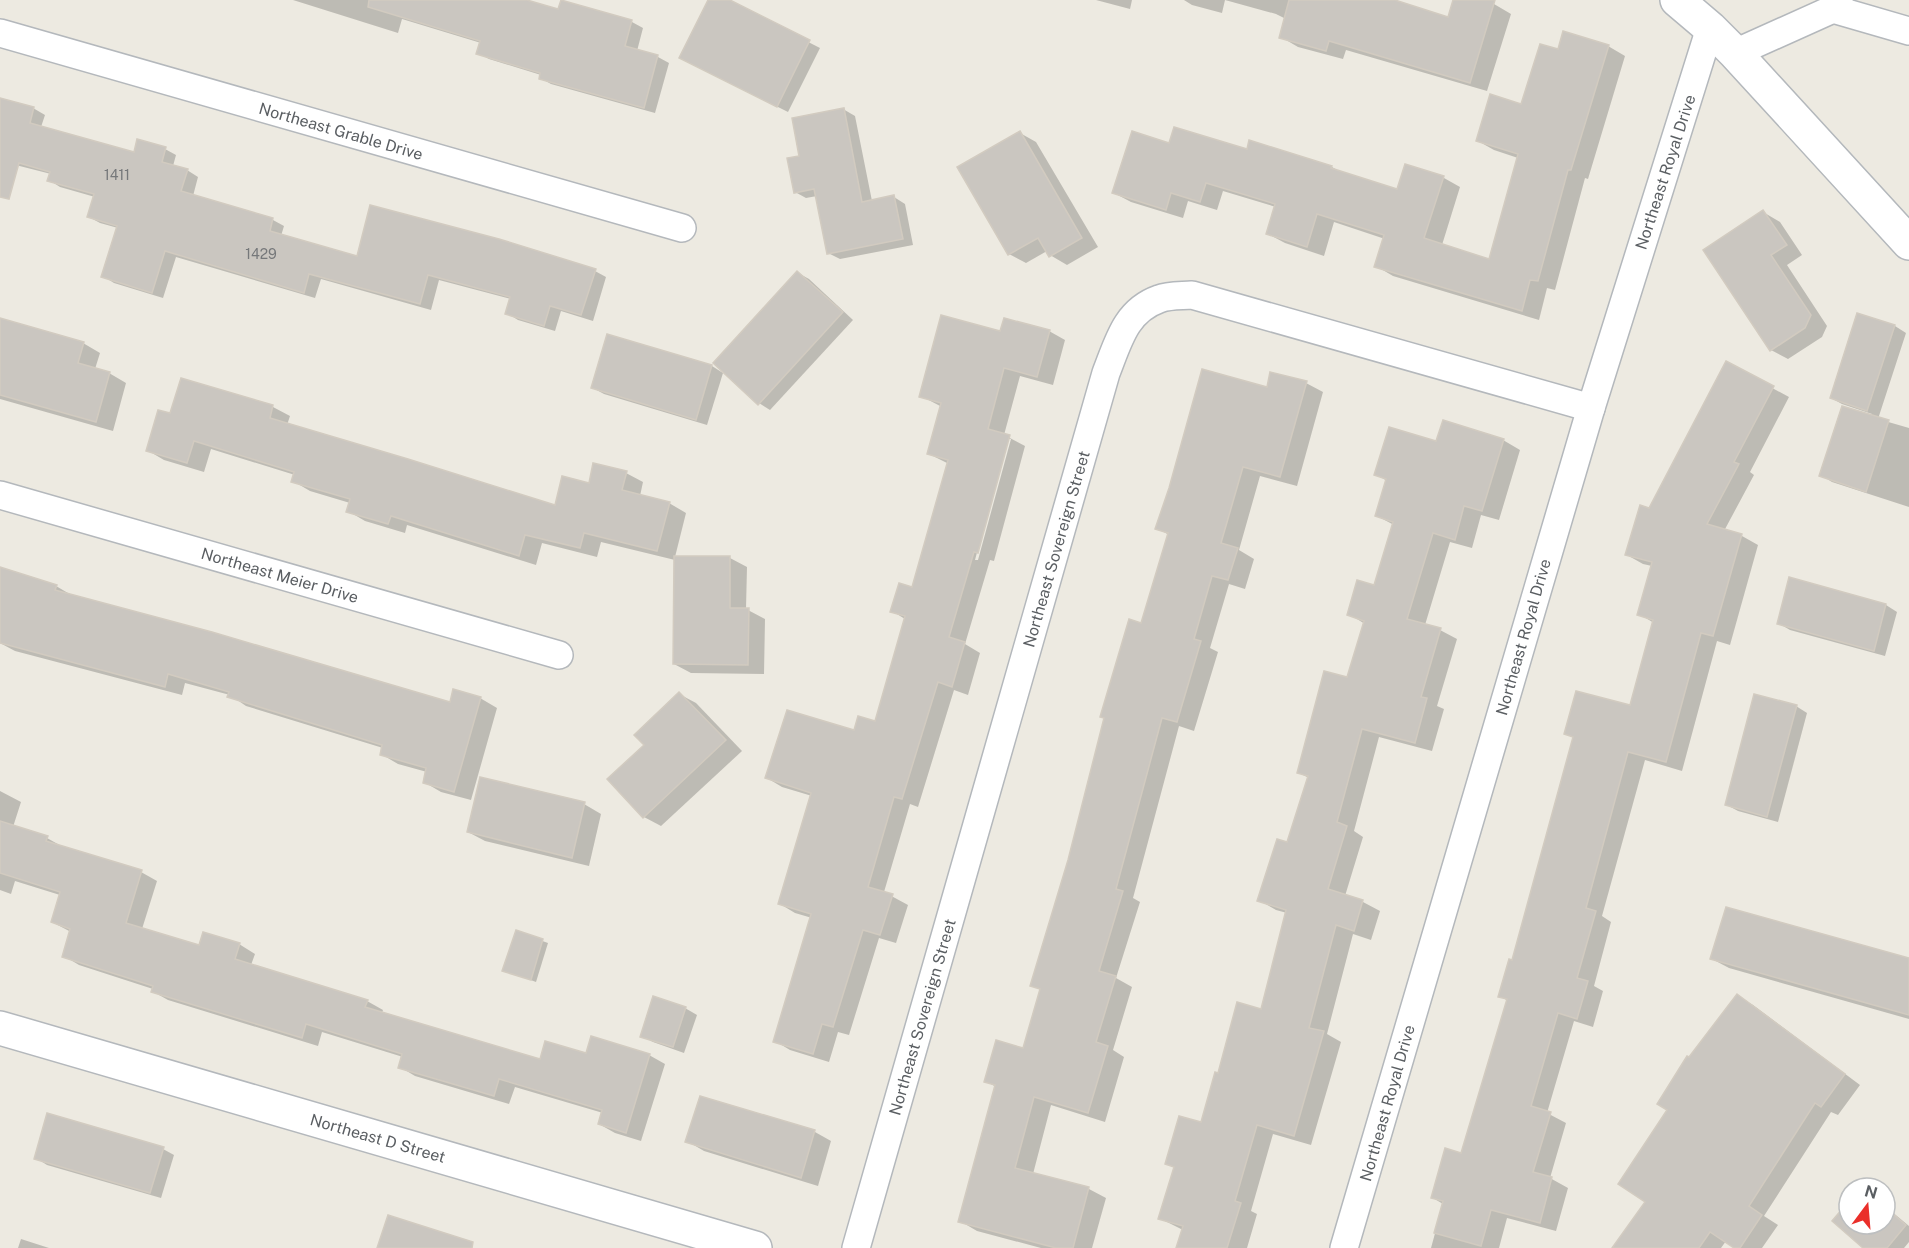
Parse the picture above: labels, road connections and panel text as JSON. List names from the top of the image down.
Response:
{
  "streets": {
    "street": [
      "Northeast Grable Drive",
      "Northeast Royal Drive",
      "Northeast Sovereign Street",
      "Northeast Meier Drive",
      "Northeast D Street"
    ]
  },
  "crossings": [
    ["Northeast Royal Drive", "Northeast Sovereign Street"]
  ],
  "house_numbers": ["1411", "1429"],
  "north": "top"
}
